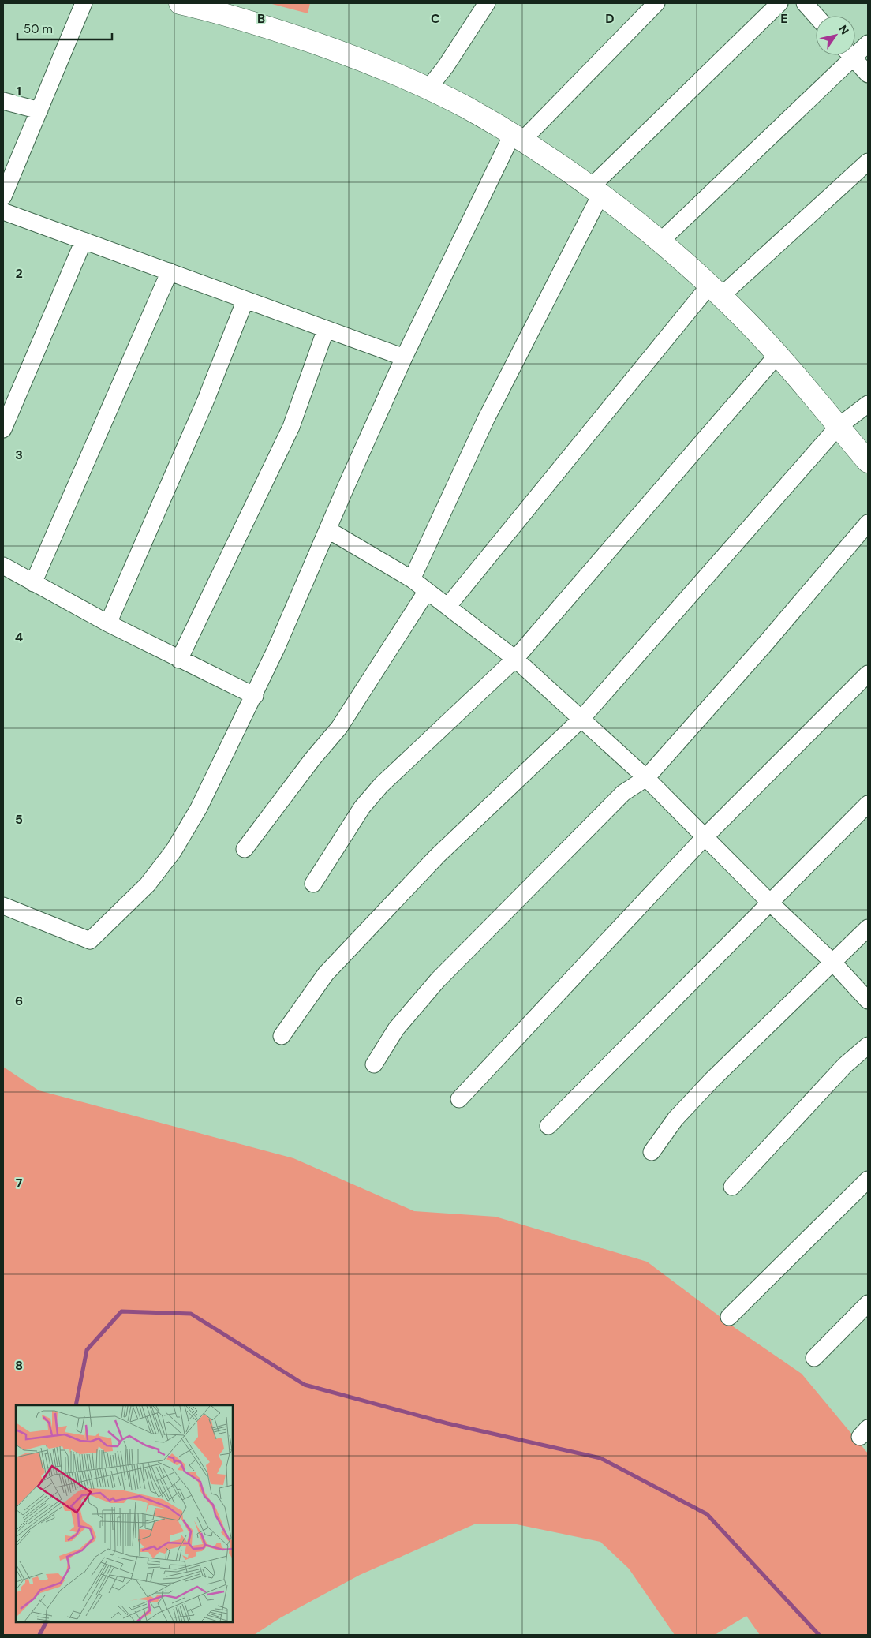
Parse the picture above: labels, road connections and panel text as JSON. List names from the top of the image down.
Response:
{
  "scale_bar": "50 m",
  "north": "top right",
  "grid": {
    "columns": [
      "B",
      "C",
      "D",
      "E"
    ],
    "rows": [
      "1",
      "2",
      "3",
      "4",
      "5",
      "6",
      "7",
      "8"
    ]
  }
}
